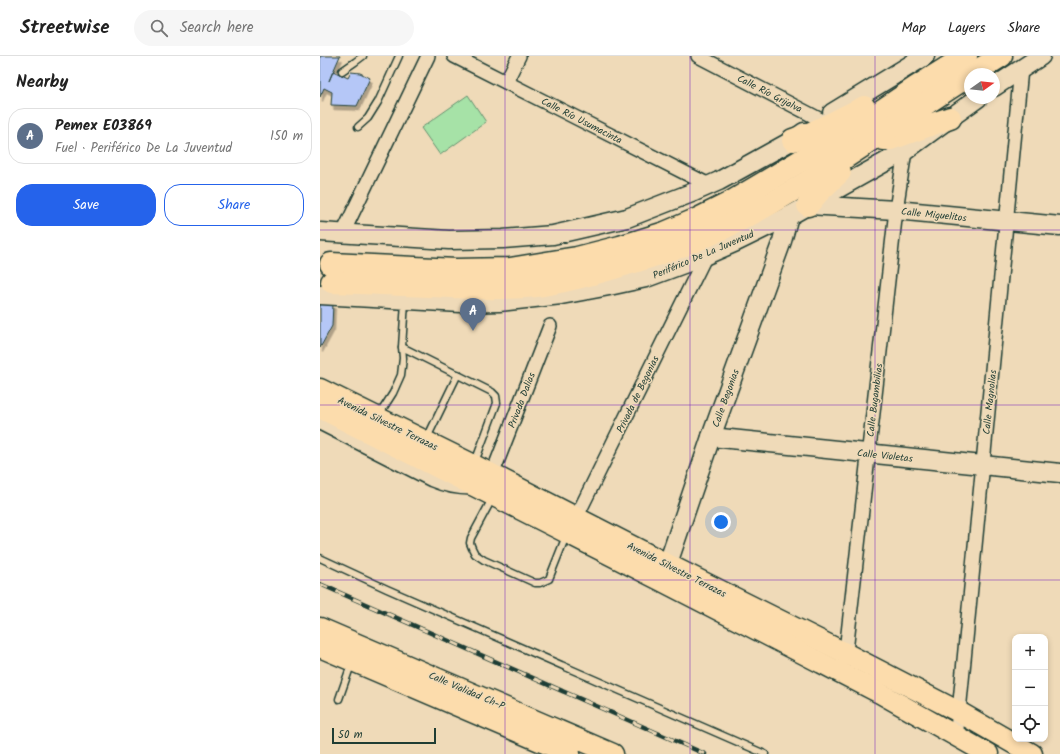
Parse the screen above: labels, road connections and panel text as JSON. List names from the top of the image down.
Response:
{
  "streets": {
    "highway": ["Periférico De La Juventud"],
    "main road": [
      "Calle Miguelitos",
      "Calle Begonias",
      "Avenida Silvestre Terrazas",
      "Calle Violetas",
      "Calle Vialidad Ch-P"
    ],
    "street": [
      "Calle Río Grijalva",
      "Calle Río Usumacinta",
      "Privada de Begonias",
      "Privada Dalias",
      "Calle Bugambilias",
      "Calle Magnolias"
    ]
  },
  "crossings": [
    ["Calle Miguelitos", "Periférico De La Juventud"],
    ["Calle Miguelitos", "Calle Bugambilias"],
    ["Calle Miguelitos", "Calle Magnolias"],
    ["Periférico De La Juventud", "Privada de Begonias"],
    ["Periférico De La Juventud", "Calle Begonias"],
    ["Periférico De La Juventud", "Calle Bugambilias"],
    ["Privada de Begonias", "Avenida Silvestre Terrazas"],
    ["Calle Begonias", "Avenida Silvestre Terrazas"],
    ["Calle Begonias", "Calle Violetas"],
    ["Privada Dalias", "Avenida Silvestre Terrazas"],
    ["Calle Bugambilias", "Avenida Silvestre Terrazas"],
    ["Calle Bugambilias", "Calle Violetas"],
    ["Calle Magnolias", "Avenida Silvestre Terrazas"],
    ["Calle Magnolias", "Calle Violetas"]
  ],
  "scale_bar": "50 m",
  "north": "right",
  "page": {
    "header": "Streetwise",
    "search": "Search here",
    "nav": ["Map", "Layers", "Share"],
    "heading": "Nearby",
    "list": [
      {
        "mark": "A",
        "name": "Pemex E03869",
        "note": "Fuel · Periférico De La Juventud",
        "value": "150 m"
      }
    ],
    "buttons": ["Save", "Share"],
    "pins": "A",
    "map_buttons": ["+", "−"],
    "scale": "50 m"
  }
}
